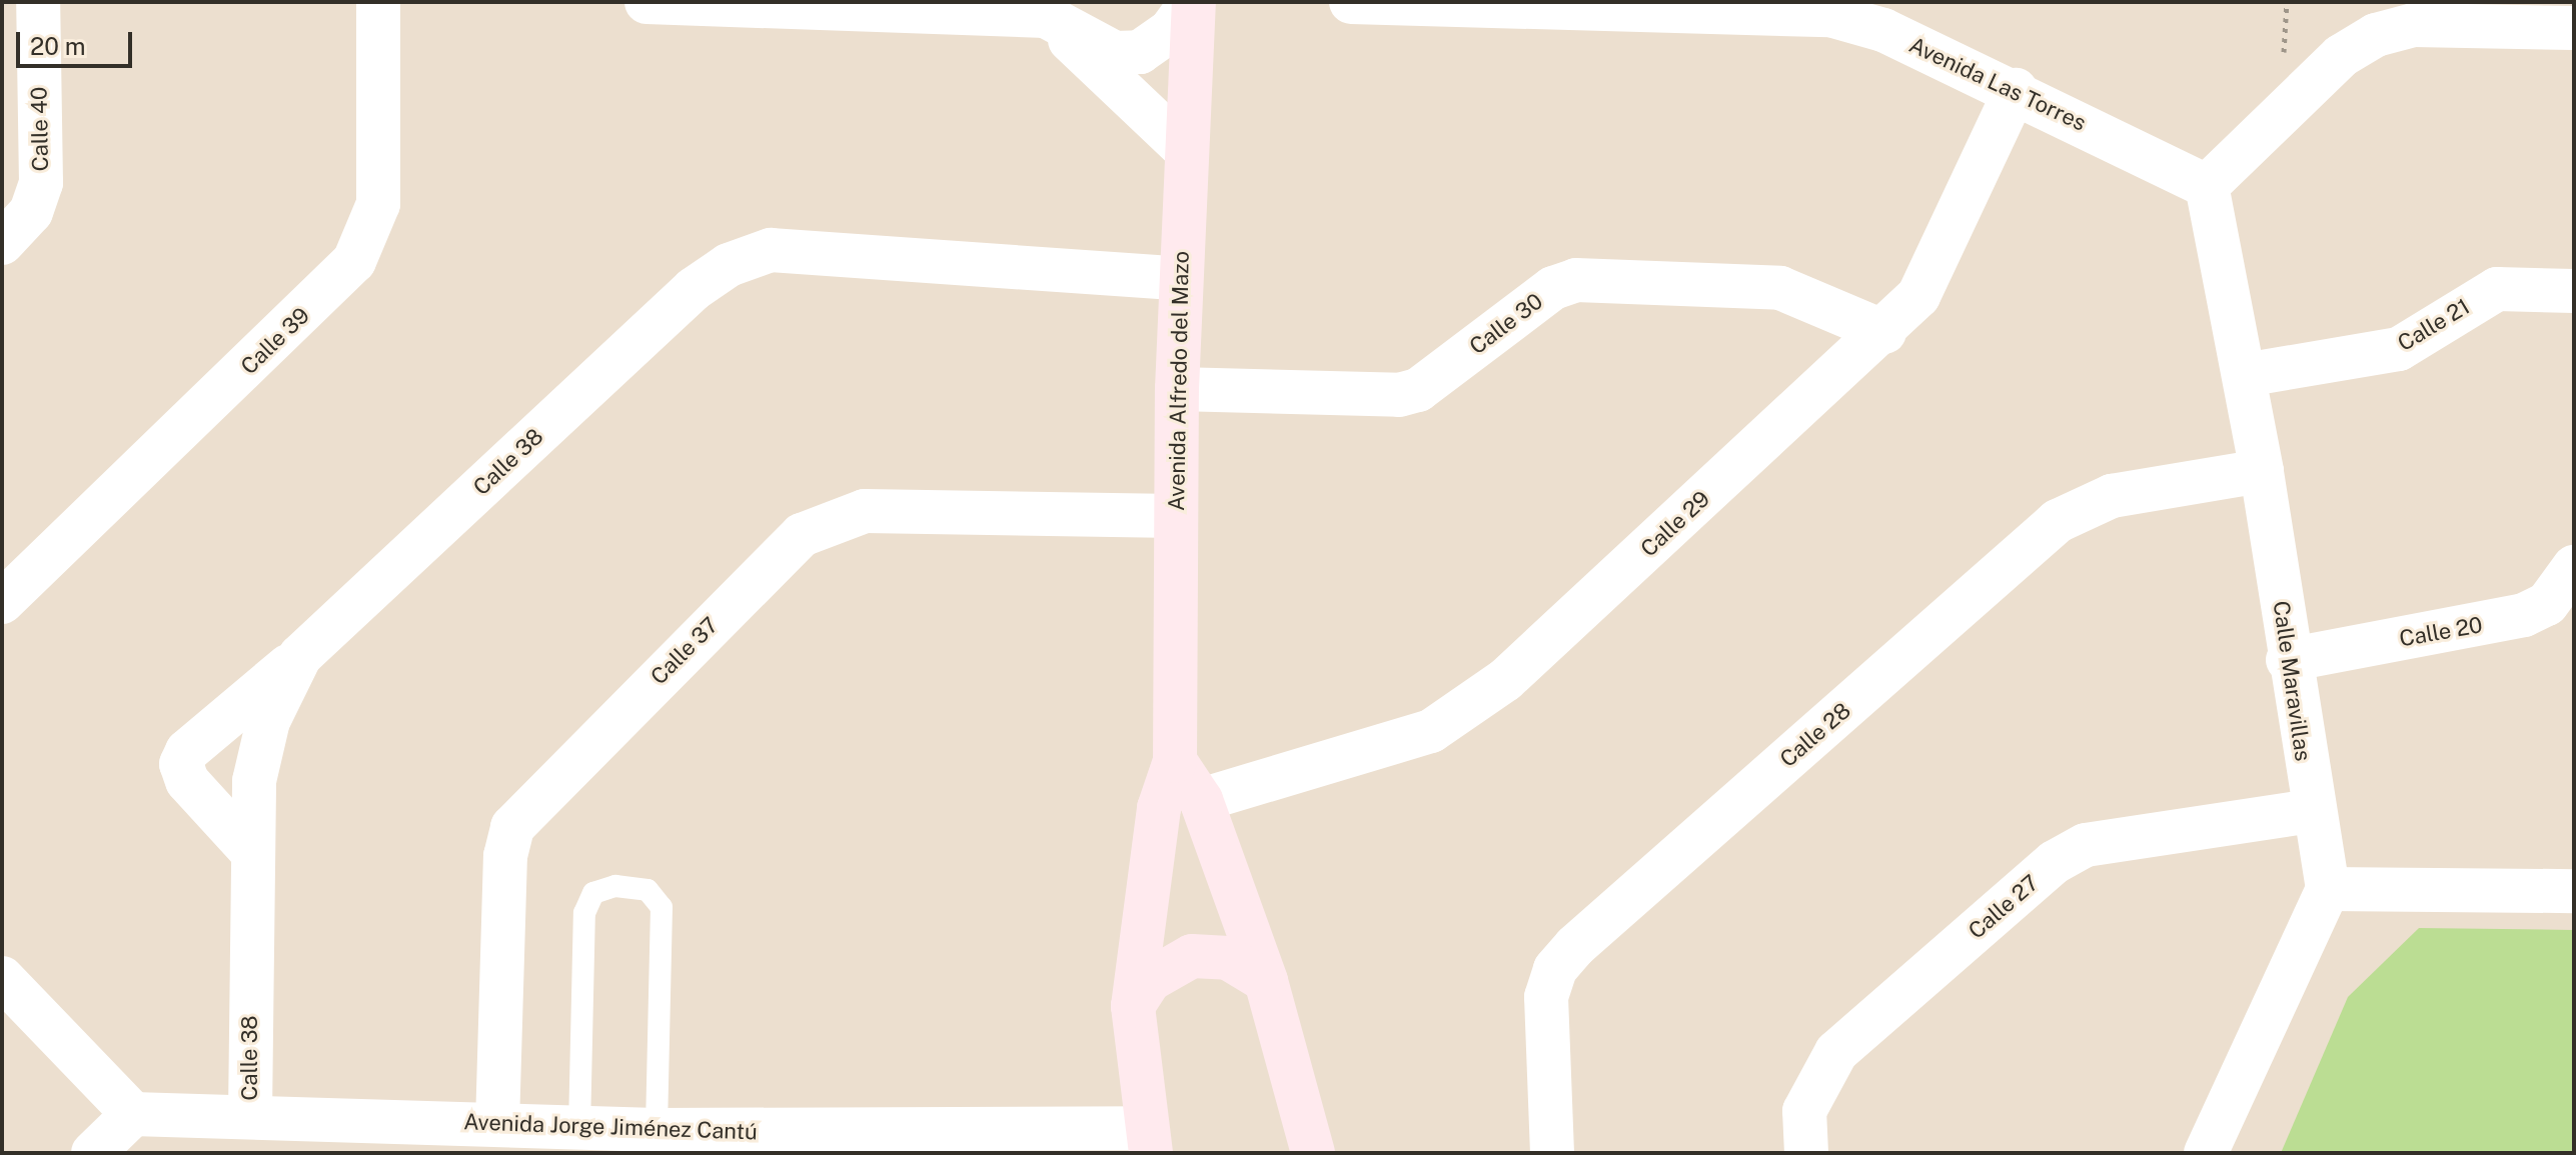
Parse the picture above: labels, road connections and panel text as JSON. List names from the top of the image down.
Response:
{
  "streets": {
    "street": [
      "Avenida Las Torres",
      "Calle 40",
      "Calle 30",
      "Calle 21",
      "Calle 39",
      "Avenida Alfredo del Mazo",
      "Calle 38",
      "Calle 29",
      "Calle 20",
      "Calle 37",
      "Calle Maravillas",
      "Calle 28",
      "Calle 27",
      "Avenida Jorge Jiménez Cantú"
    ]
  },
  "crossings": [
    ["Avenida Las Torres", "Calle 29"],
    ["Avenida Las Torres", "Calle Maravillas"],
    ["Calle 30", "Avenida Alfredo del Mazo"],
    ["Calle 30", "Calle 29"],
    ["Calle 21", "Calle Maravillas"],
    ["Avenida Alfredo del Mazo", "Calle 38"],
    ["Avenida Alfredo del Mazo", "Calle 37"],
    ["Avenida Alfredo del Mazo", "Avenida Jorge Jiménez Cantú"],
    ["Calle 38", "Avenida Jorge Jiménez Cantú"],
    ["Calle 20", "Calle Maravillas"],
    ["Calle 37", "Avenida Jorge Jiménez Cantú"],
    ["Calle Maravillas", "Calle 28"],
    ["Calle Maravillas", "Calle 27"]
  ],
  "scale_bar": "20 m"
}
